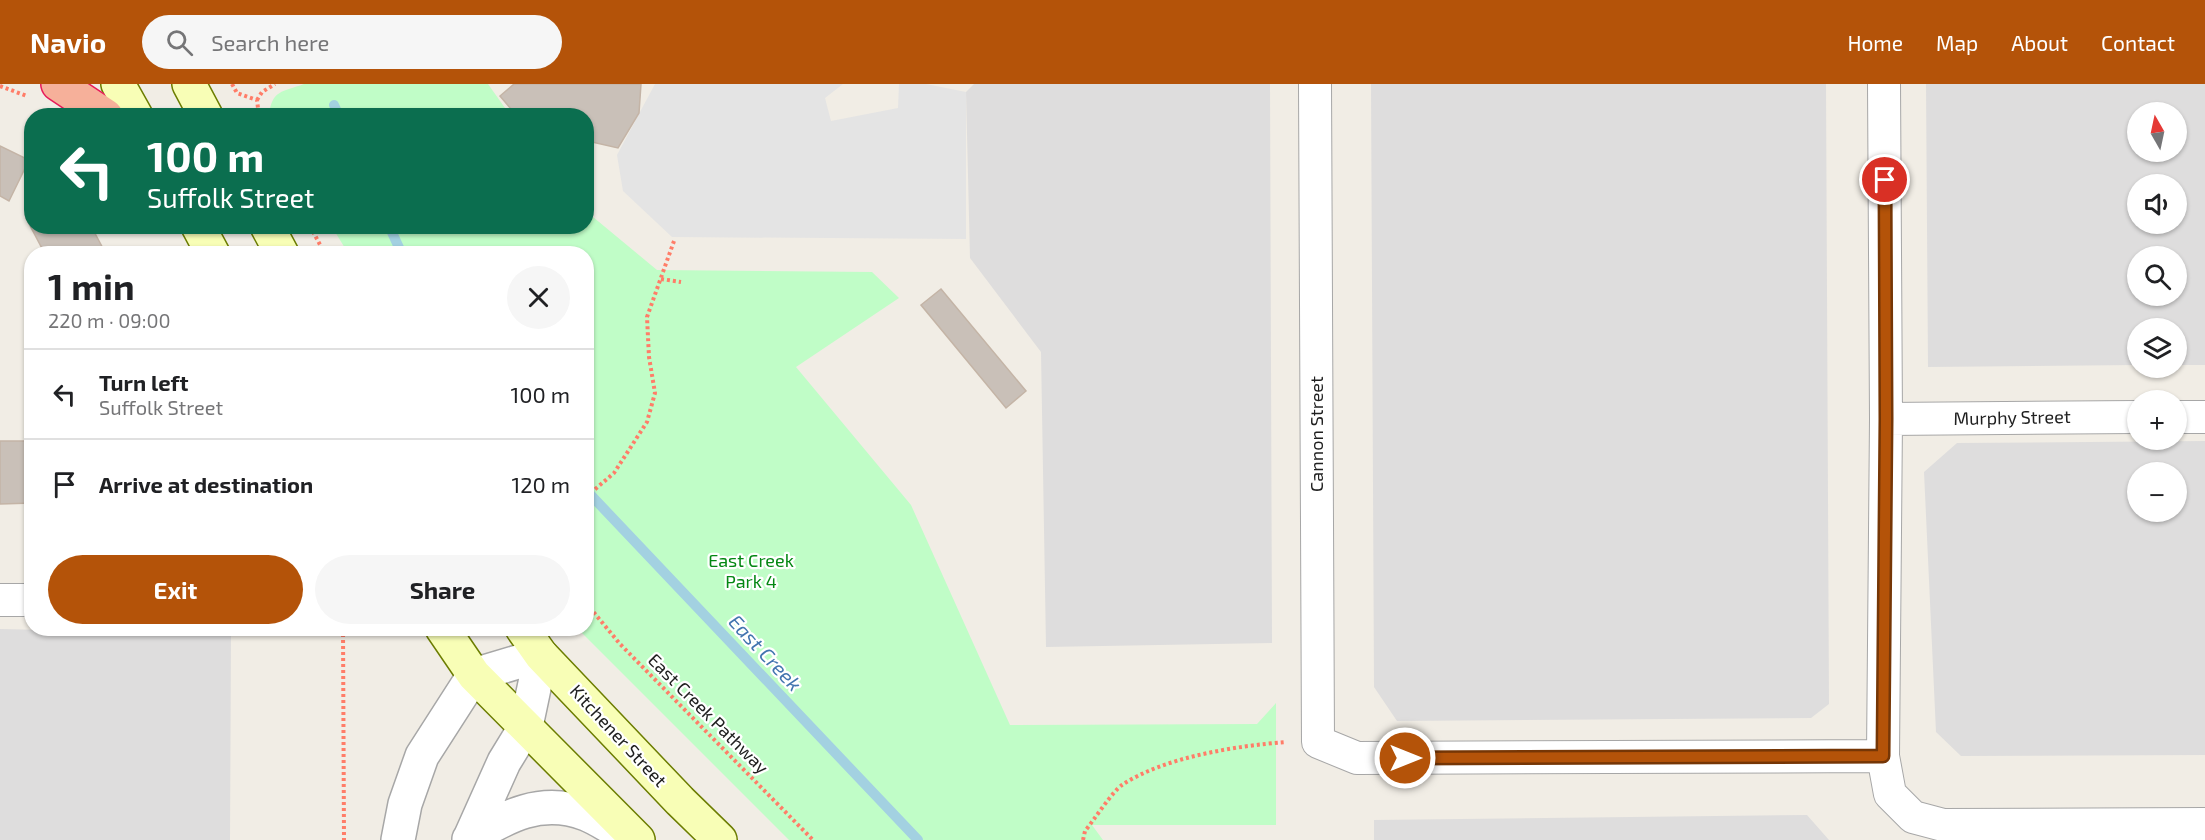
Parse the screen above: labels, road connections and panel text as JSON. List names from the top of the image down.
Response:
{
  "streets": {
    "main road": ["Kitchener Street"],
    "street": ["Murphy Street", "Cannon Street"],
    "path": ["East Creek Pathway"]
  },
  "water": ["East Creek"],
  "parks": ["East Creek Park 4"],
  "north": "top",
  "page": {
    "header": "Navio",
    "search": "Search here",
    "nav": [
      "Home",
      "Map",
      "About",
      "Contact"
    ],
    "map_buttons": ["+", "−"],
    "turn": ["100 m", "Suffolk Street"],
    "heading": ["1 min", "220 m · 09:00"],
    "list": [
      {
        "name": "Turn left",
        "note": "Suffolk Street",
        "value": "100 m"
      },
      {
        "name": "Arrive at destination",
        "value": "120 m"
      }
    ],
    "buttons": ["Exit", "Share"]
  }
}
